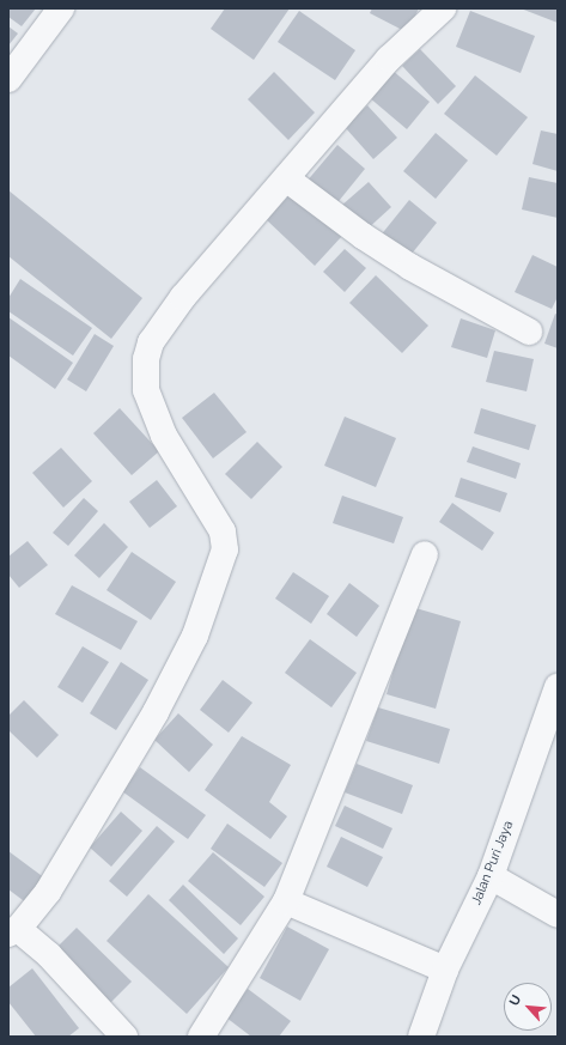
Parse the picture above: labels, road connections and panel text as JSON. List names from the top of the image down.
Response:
{
  "streets": {
    "street": ["Jalan Puri Jaya"]
  },
  "north": "top left"
}
